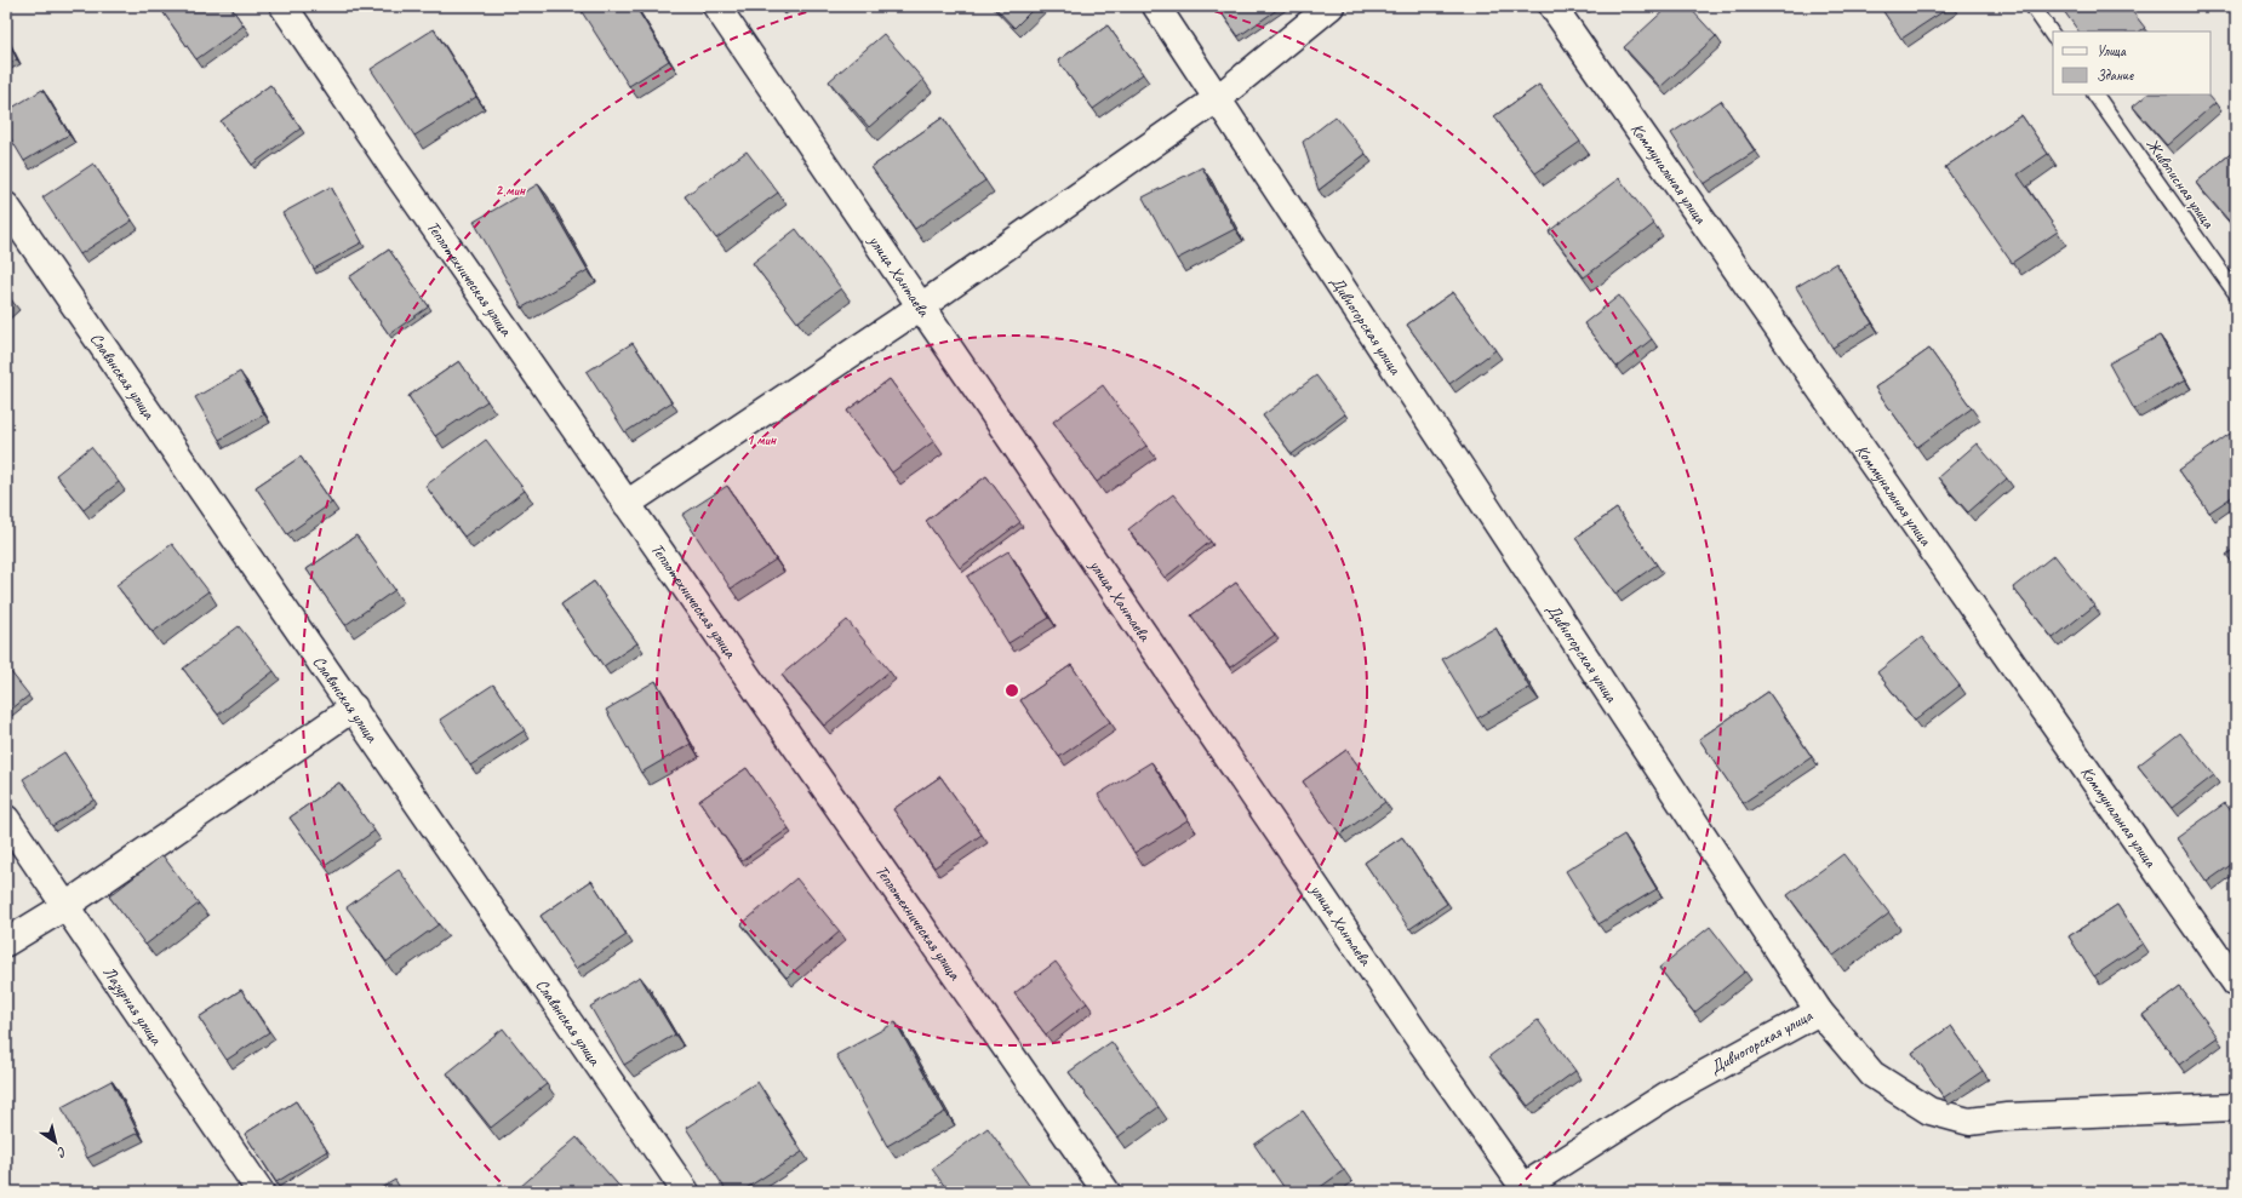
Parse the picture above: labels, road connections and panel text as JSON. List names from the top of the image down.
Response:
{
  "streets": {
    "street": [
      "Коммунальная улица",
      "улица Хантаева",
      "Теплотехническая улица",
      "Дивногорская улица",
      "Славянская улица",
      "Лазурная улица"
    ],
    "lane": ["Живописная улица"]
  },
  "crossings": [
    ["улица Хантаева", "Дивногорская улица"]
  ],
  "legend": ["Улица", "Здание"],
  "north": "bottom right",
  "rings": ["2 мин", "1 мин"]
}
